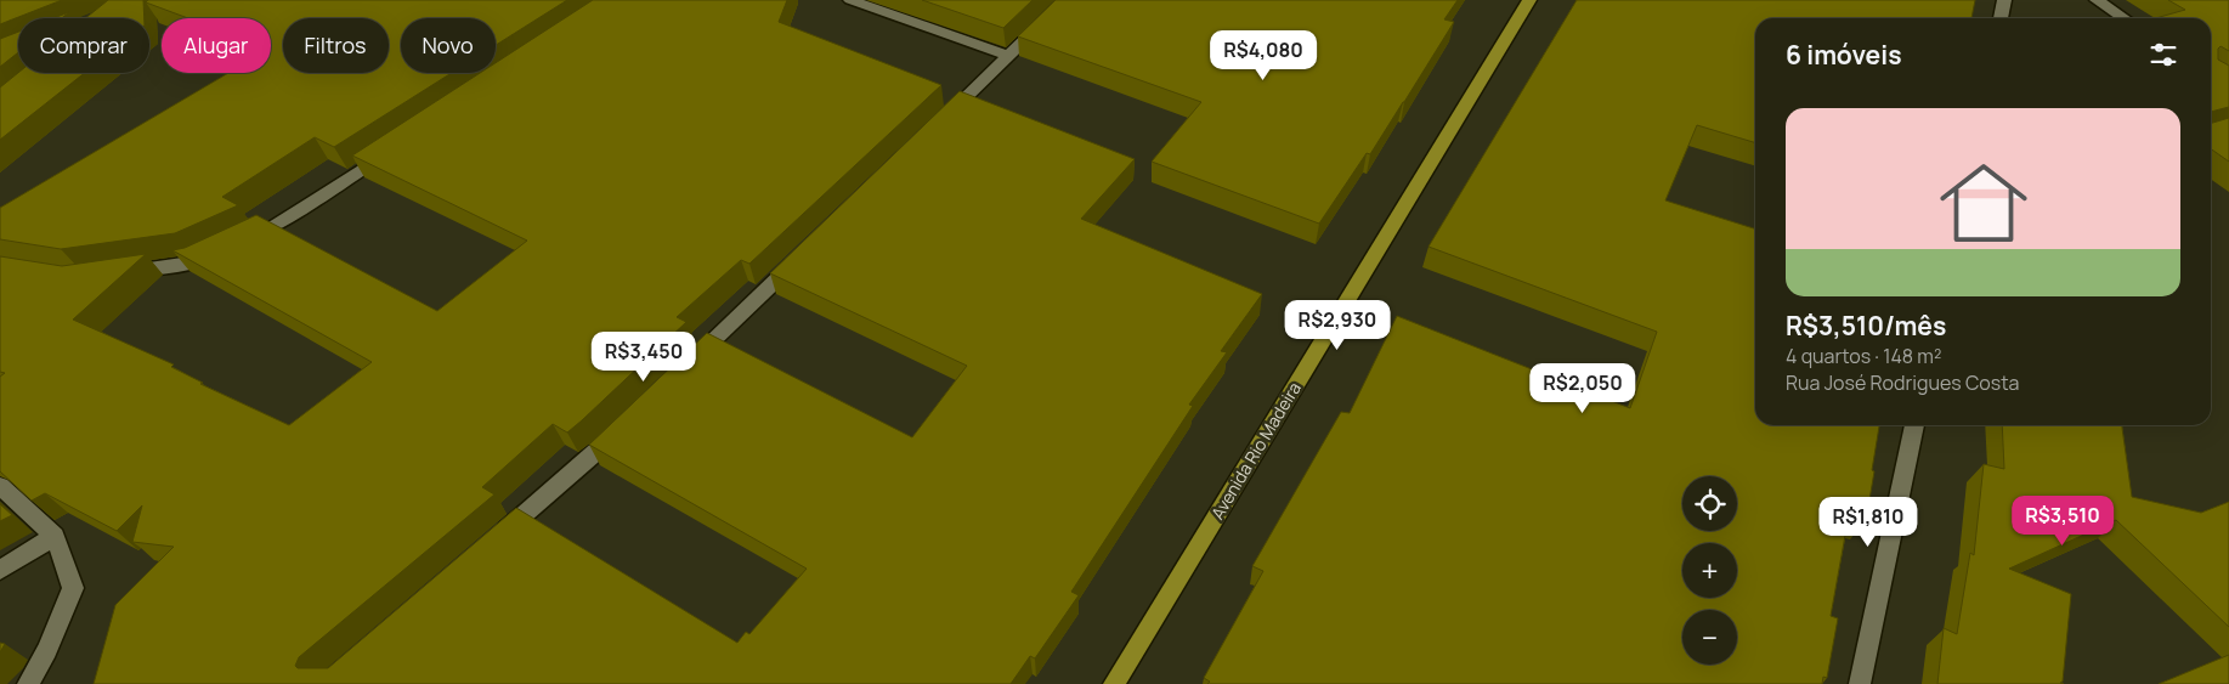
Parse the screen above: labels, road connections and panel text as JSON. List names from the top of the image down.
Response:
{
  "streets": {
    "main road": ["Avenida Rio Madeira"]
  },
  "page": {
    "chip": [
      "Comprar",
      "Alugar",
      "Filtros",
      "Novo"
    ],
    "heading": "6 imóveis",
    "price": [
      "R$4,080",
      "R$2,930",
      "R$3,450",
      "R$2,050",
      "R$3,510",
      "R$1,810"
    ],
    "list": [
      {
        "name": "R$3,510/mês",
        "note": "4 quartos · 148 m² · Rua José Rodrigues Costa"
      }
    ],
    "map_buttons": ["+", "−"]
  }
}
